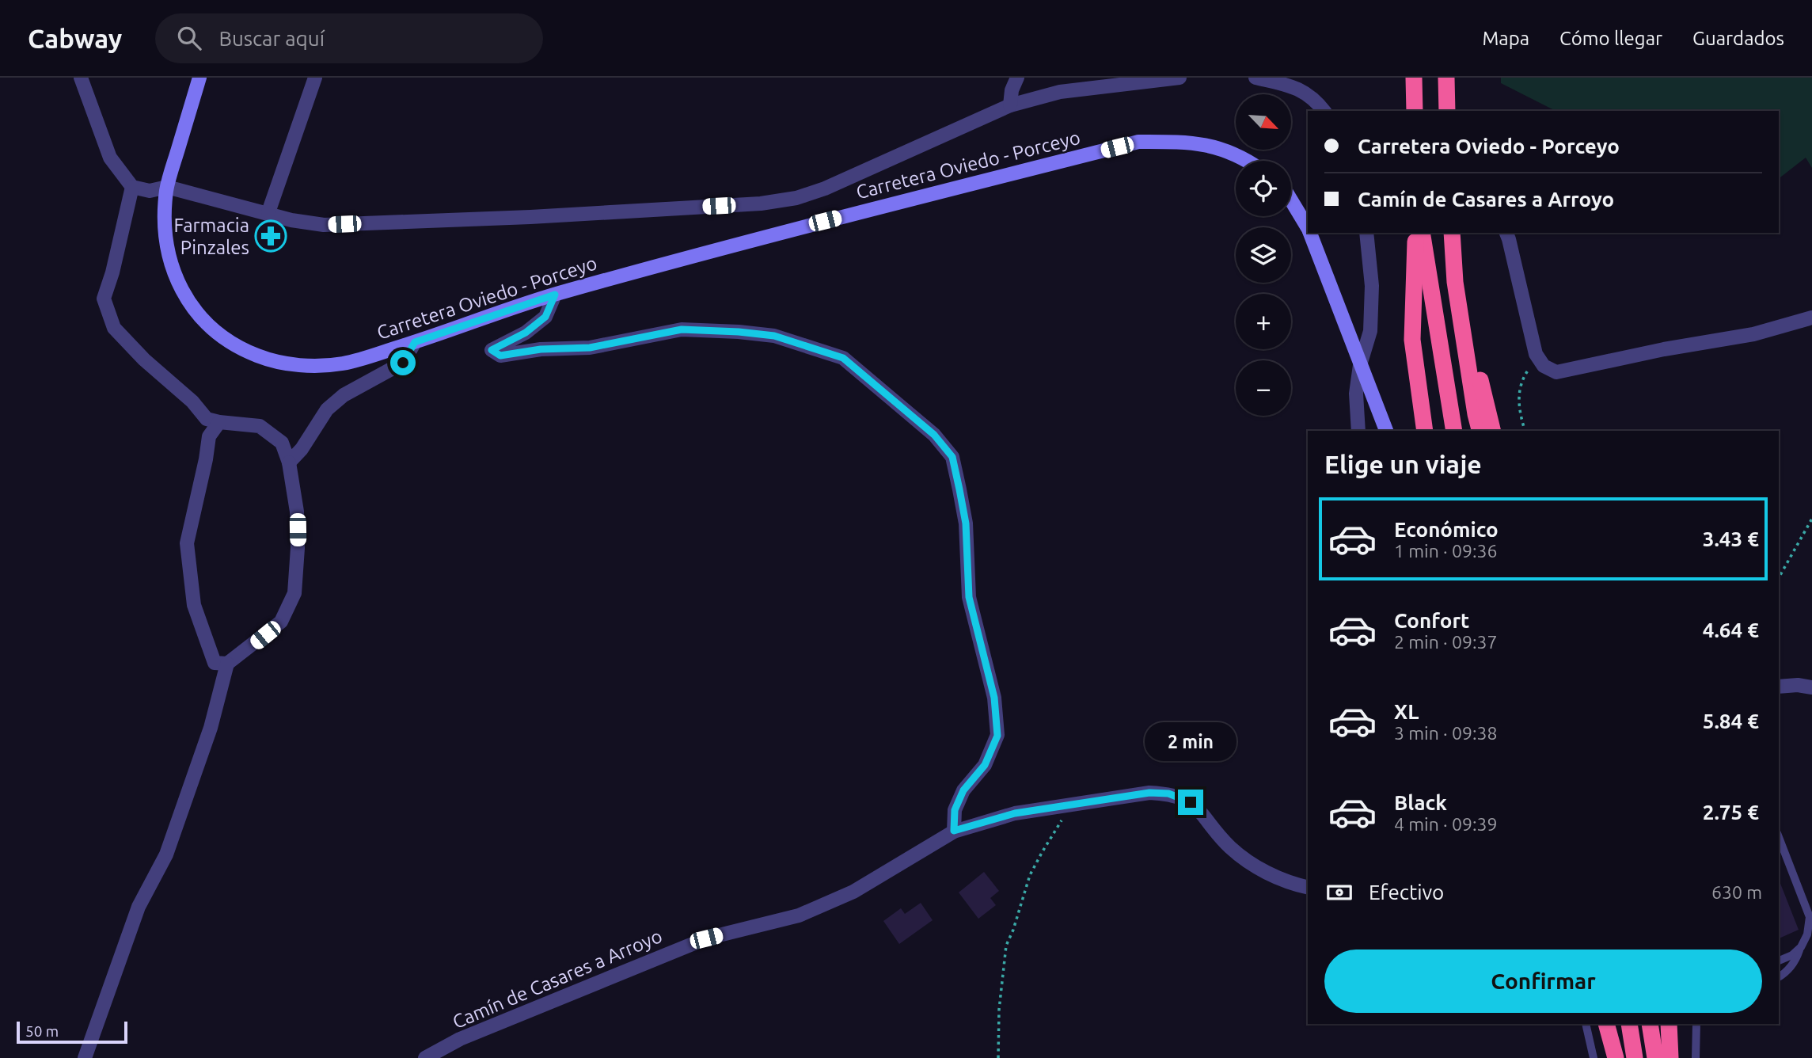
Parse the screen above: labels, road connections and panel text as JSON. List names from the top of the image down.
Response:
{
  "streets": {
    "main road": ["Carretera Oviedo - Porceyo"],
    "street": ["Camín de Casares a Arroyo"]
  },
  "places": {
    "pharmacy": ["Farmacia Pinzales"]
  },
  "scale_bar": "50 m",
  "north": "bottom right",
  "page": {
    "header": "Cabway",
    "search": "Buscar aquí",
    "nav": ["Mapa", "Cómo llegar", "Guardados"],
    "map_buttons": ["+", "−"],
    "banner": ["Carretera Oviedo - Porceyo", "Camín de Casares a Arroyo"],
    "heading": "Elige un viaje",
    "list": [
      {
        "name": "Económico",
        "note": "1 min · 09:36",
        "value": "3.43 €"
      },
      {
        "name": "Confort",
        "note": "2 min · 09:37",
        "value": "4.64 €"
      },
      {
        "name": "XL",
        "note": "3 min · 09:38",
        "value": "5.84 €"
      },
      {
        "name": "Black",
        "note": "4 min · 09:39",
        "value": "2.75 €"
      }
    ],
    "bubble": "2 min",
    "pay": ["Efectivo", "630 m"],
    "buttons": "Confirmar",
    "scale": "50 m"
  }
}
